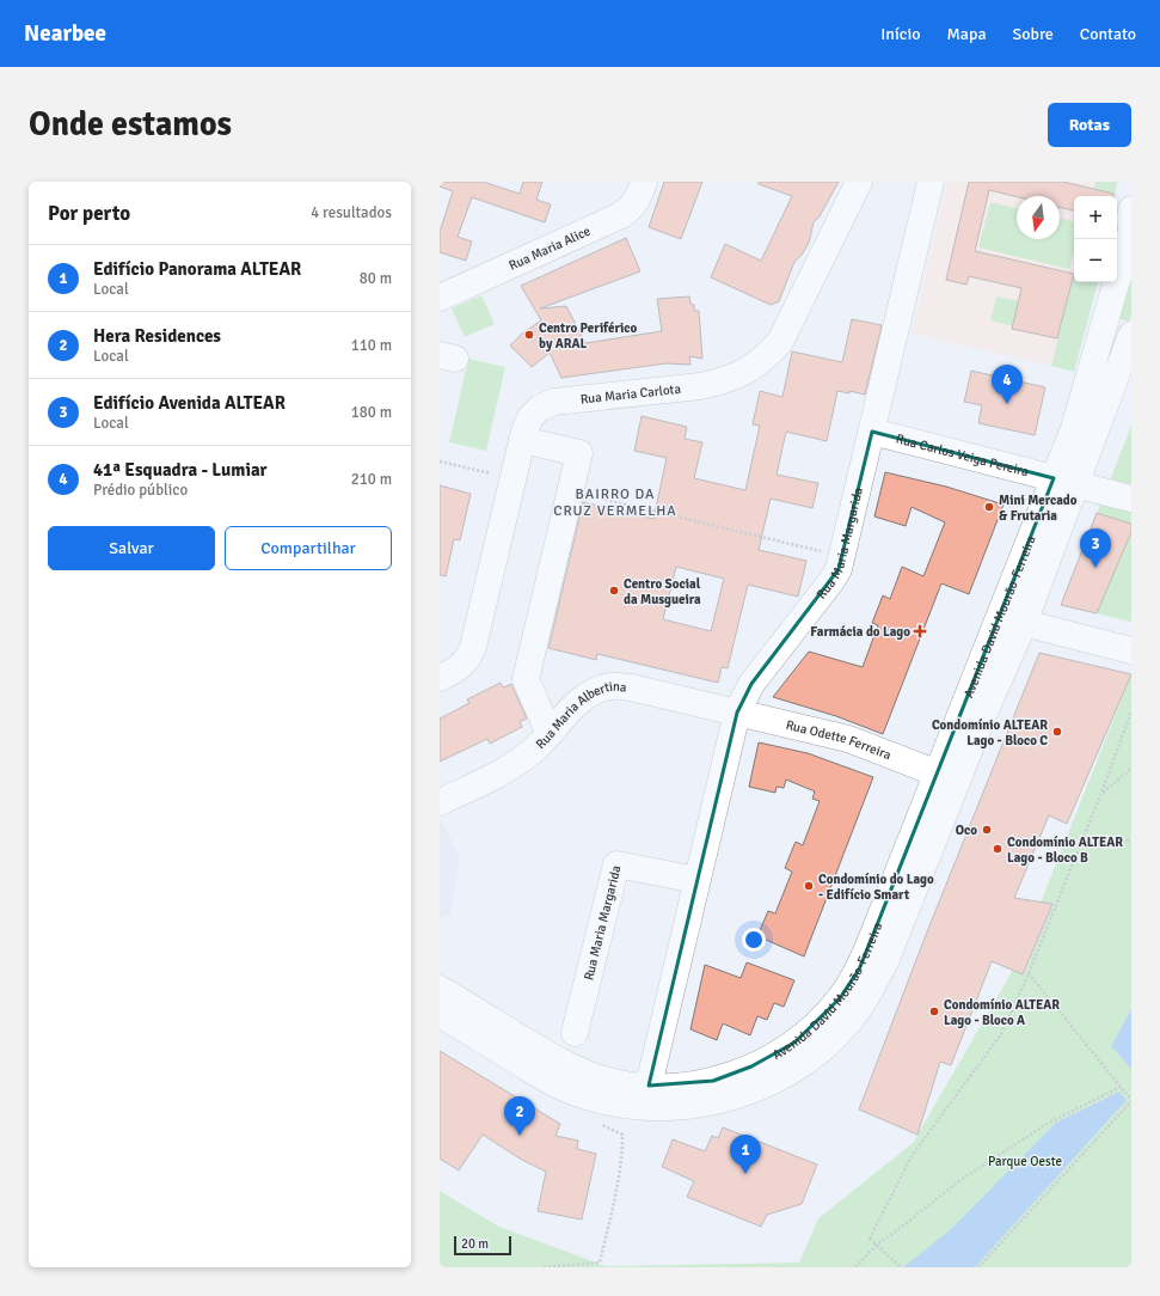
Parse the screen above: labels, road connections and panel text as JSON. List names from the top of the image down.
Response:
{
  "streets": {
    "street": [
      "Rua Maria Alice",
      "Rua Maria Carlota",
      "Rua Carlos Veiga Pereira",
      "Rua Maria Margarida",
      "Avenida David Mourão-Ferreira",
      "Rua Maria Albertina",
      "Rua Odette Ferreira"
    ]
  },
  "crossings": [
    ["Rua Carlos Veiga Pereira", "Rua Maria Margarida"],
    ["Rua Carlos Veiga Pereira", "Avenida David Mourão-Ferreira"],
    ["Rua Maria Margarida", "Avenida David Mourão-Ferreira"],
    ["Rua Maria Margarida", "Rua Maria Albertina"],
    ["Rua Maria Margarida", "Rua Odette Ferreira"],
    ["Avenida David Mourão-Ferreira", "Rua Odette Ferreira"],
    ["Rua Maria Albertina", "Rua Odette Ferreira"]
  ],
  "districts": ["BAIRRO DA CRUZ VERMELHA"],
  "parks": ["Parque Oeste"],
  "places": {
    "other": [
      "Centro Periférico by ARAL",
      "Mini Mercado & Frutaria",
      "Centro Social da Musgueira",
      "Condomínio ALTEAR Lago - Bloco C",
      "Oco",
      "Condomínio ALTEAR Lago - Bloco B",
      "Condomínio do Lago - Edifício Smart",
      "Condomínio ALTEAR Lago - Bloco A"
    ],
    "health": ["Farmácia do Lago"]
  },
  "scale_bar": "20 m",
  "north": "bottom",
  "page": {
    "header": "Nearbee",
    "nav": [
      "Início",
      "Mapa",
      "Sobre",
      "Contato"
    ],
    "buttons": [
      "Rotas",
      ["Salvar", "Compartilhar"]
    ],
    "title": "Onde estamos",
    "heading": ["Por perto", "4 resultados"],
    "map_buttons": ["+", "−"],
    "list": [
      {
        "mark": "1",
        "name": "Edifício Panorama ALTEAR",
        "note": "Local",
        "value": "80 m"
      },
      {
        "mark": "2",
        "name": "Hera Residences",
        "note": "Local",
        "value": "110 m"
      },
      {
        "mark": "3",
        "name": "Edifício Avenida ALTEAR",
        "note": "Local",
        "value": "180 m"
      },
      {
        "mark": "4",
        "name": "41ª Esquadra - Lumiar",
        "note": "Prédio público",
        "value": "210 m"
      }
    ],
    "pins": [
      "4",
      "3",
      "2",
      "1"
    ],
    "scale": "20 m"
  }
}
